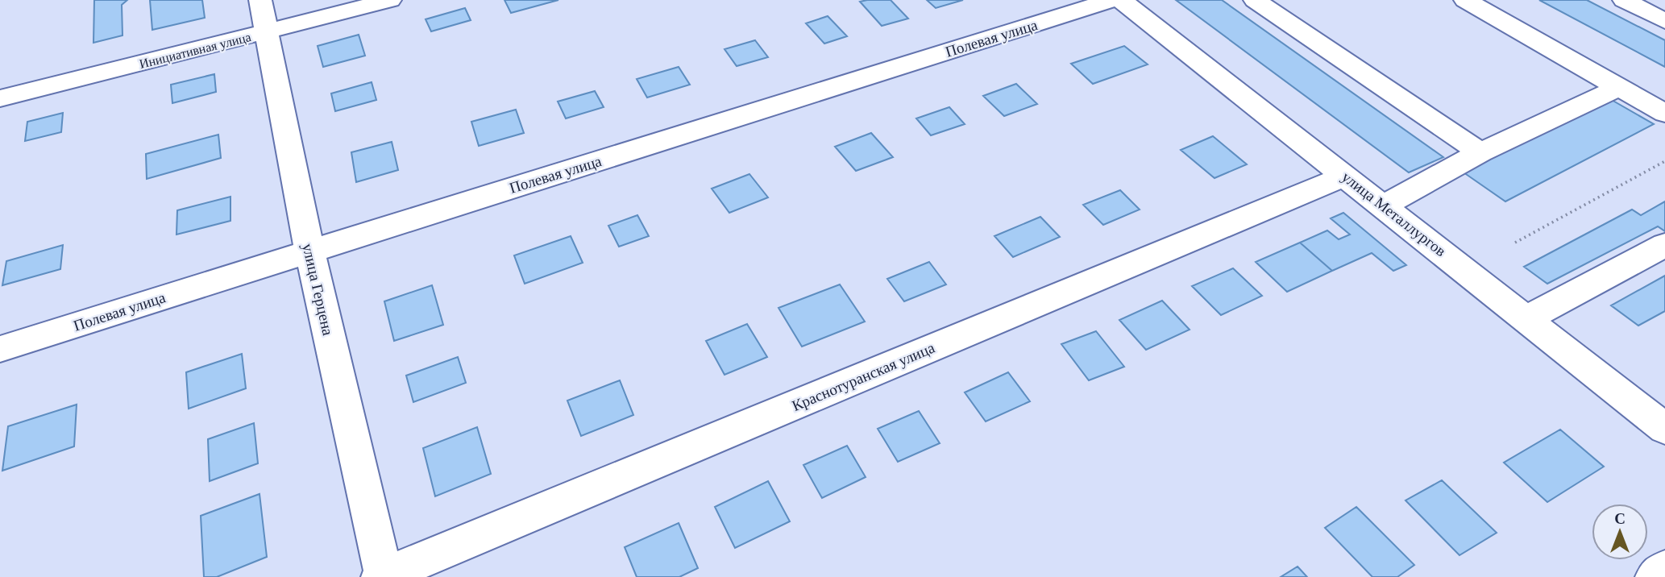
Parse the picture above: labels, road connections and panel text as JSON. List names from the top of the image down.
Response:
{
  "streets": {
    "street": [
      "Полевая улица",
      "Инициативная улица",
      "улица Металлургов",
      "улица Герцена",
      "Краснотуранская улица"
    ]
  },
  "crossings": [
    ["Полевая улица", "улица Герцена"],
    ["Инициативная улица", "улица Герцена"],
    ["улица Металлургов", "Краснотуранская улица"],
    ["улица Герцена", "Краснотуранская улица"]
  ],
  "north": "top"
}
